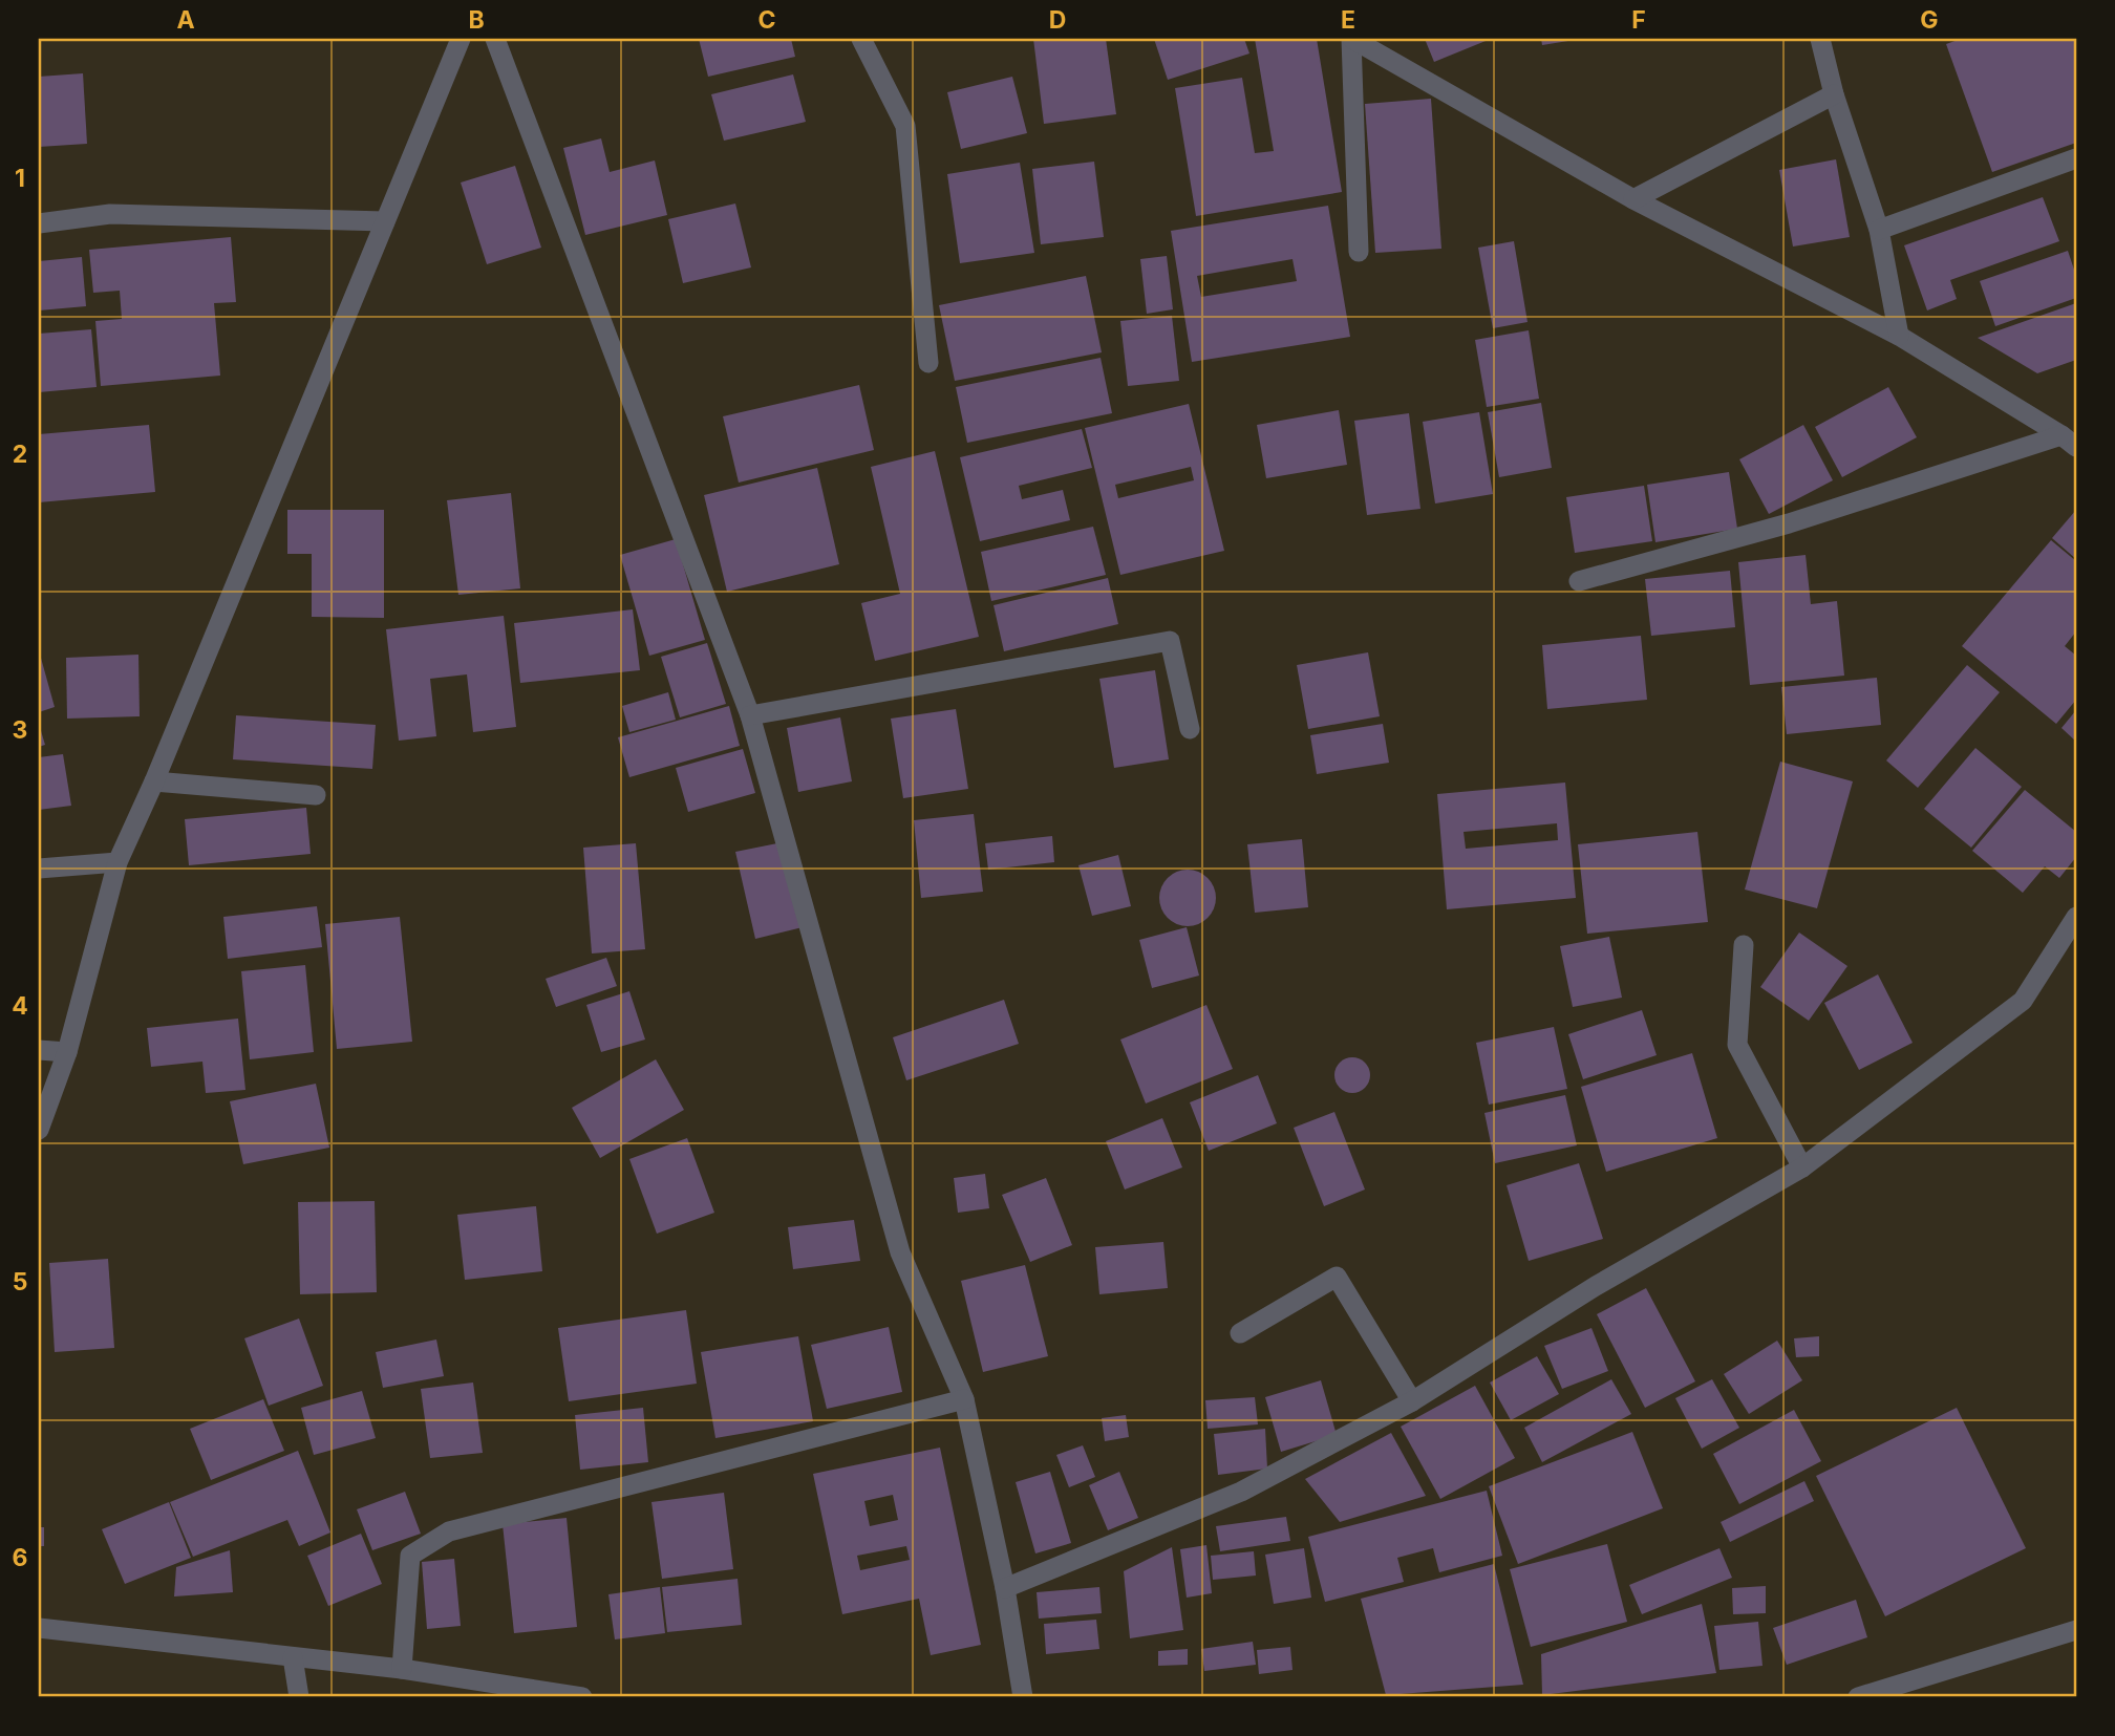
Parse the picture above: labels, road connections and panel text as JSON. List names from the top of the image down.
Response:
{
  "grid": {
    "columns": [
      "A",
      "B",
      "C",
      "D",
      "E",
      "F",
      "G"
    ],
    "rows": [
      "1",
      "2",
      "3",
      "4",
      "5",
      "6"
    ]
  }
}
